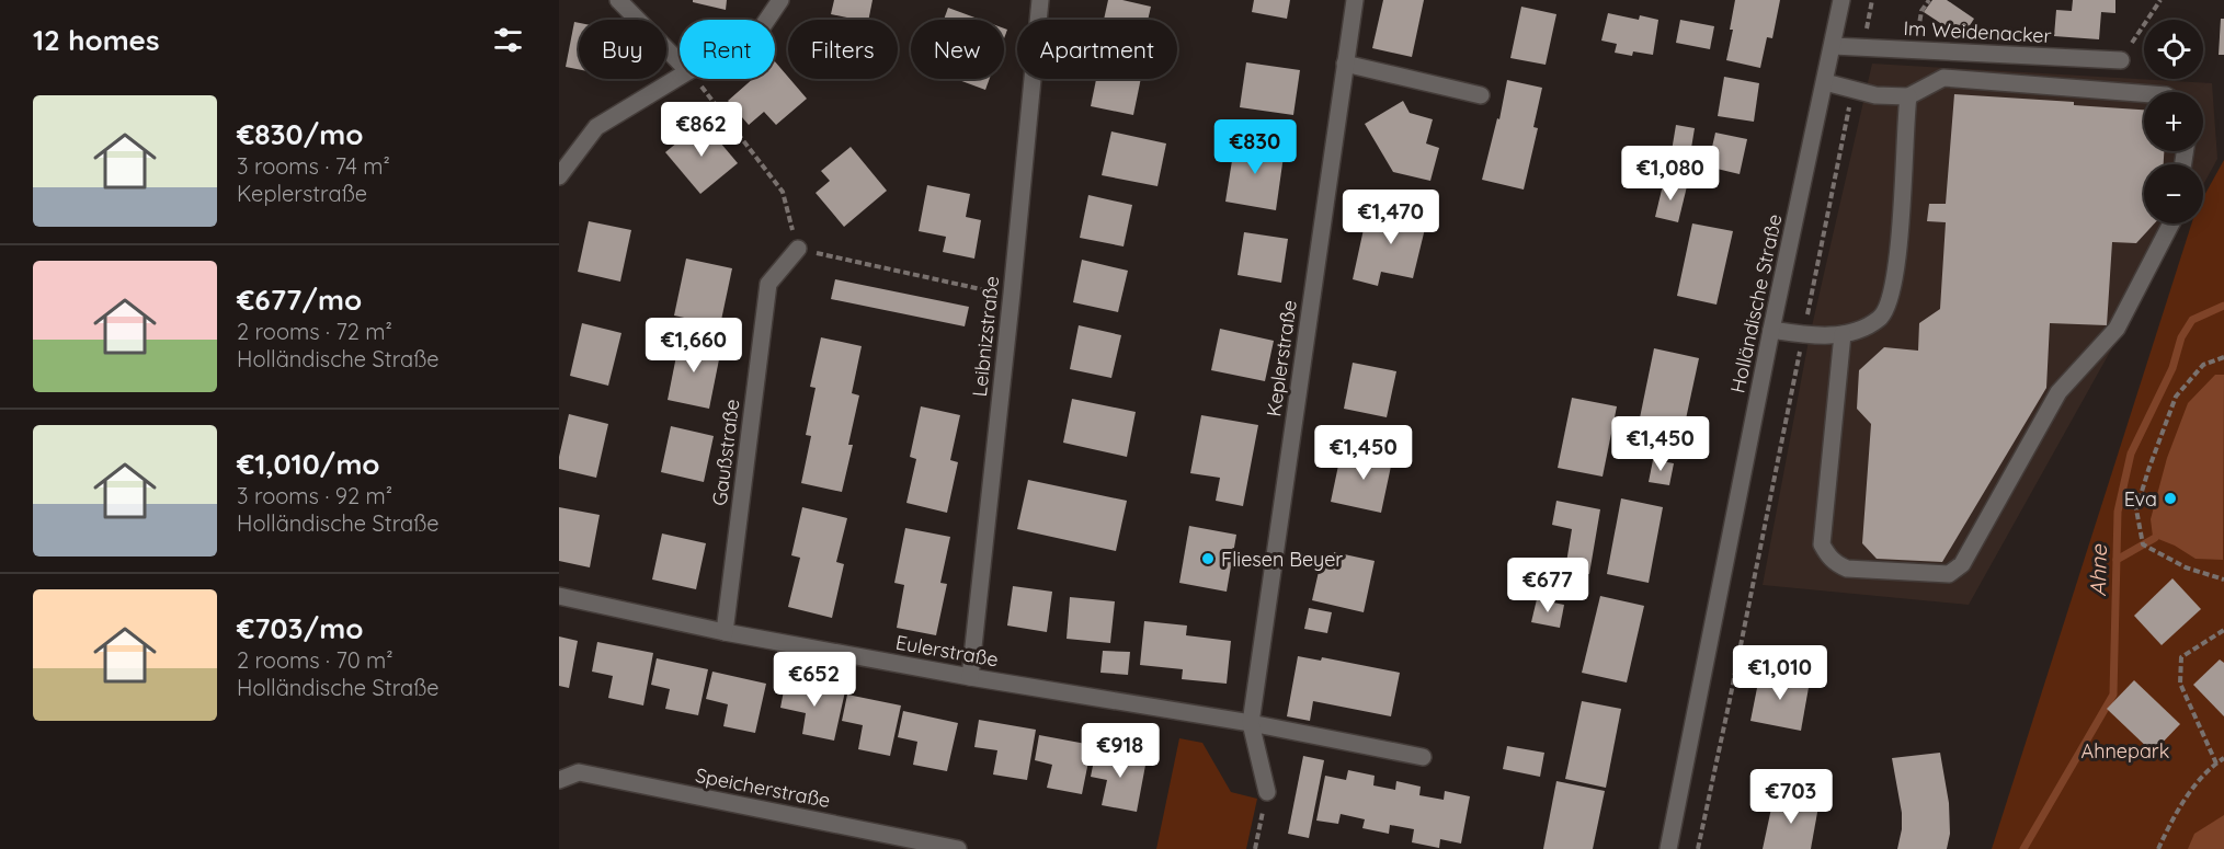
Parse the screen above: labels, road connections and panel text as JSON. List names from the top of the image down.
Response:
{
  "streets": {
    "street": [
      "Im Weidenacker",
      "Holländische Straße",
      "Leibnizstraße",
      "Keplerstraße",
      "Gaußstraße",
      "Eulerstraße",
      "Speicherstraße"
    ]
  },
  "crossings": [
    ["Im Weidenacker", "Holländische Straße"],
    ["Leibnizstraße", "Eulerstraße"],
    ["Keplerstraße", "Eulerstraße"],
    ["Gaußstraße", "Eulerstraße"]
  ],
  "water": ["Ahne"],
  "parks": ["Ahnepark"],
  "places": ["Eva", "Fliesen Beyer"],
  "page": {
    "heading": "12 homes",
    "map_buttons": ["+", "−"],
    "chip": [
      "Buy",
      "Rent",
      "Filters",
      "New",
      "Apartment"
    ],
    "list": [
      {
        "name": "€830/mo",
        "note": "3 rooms · 74 m² · Keplerstraße"
      },
      {
        "name": "€677/mo",
        "note": "2 rooms · 72 m² · Holländische Straße"
      },
      {
        "name": "€1,010/mo",
        "note": "3 rooms · 92 m² · Holländische Straße"
      },
      {
        "name": "€703/mo",
        "note": "2 rooms · 70 m² · Holländische Straße"
      }
    ],
    "price": [
      "€862",
      "€830",
      "€1,080",
      "€1,470",
      "€1,660",
      "€1,450",
      "€1,450",
      "€677",
      "€1,010",
      "€652",
      "€918",
      "€703"
    ]
  }
}
